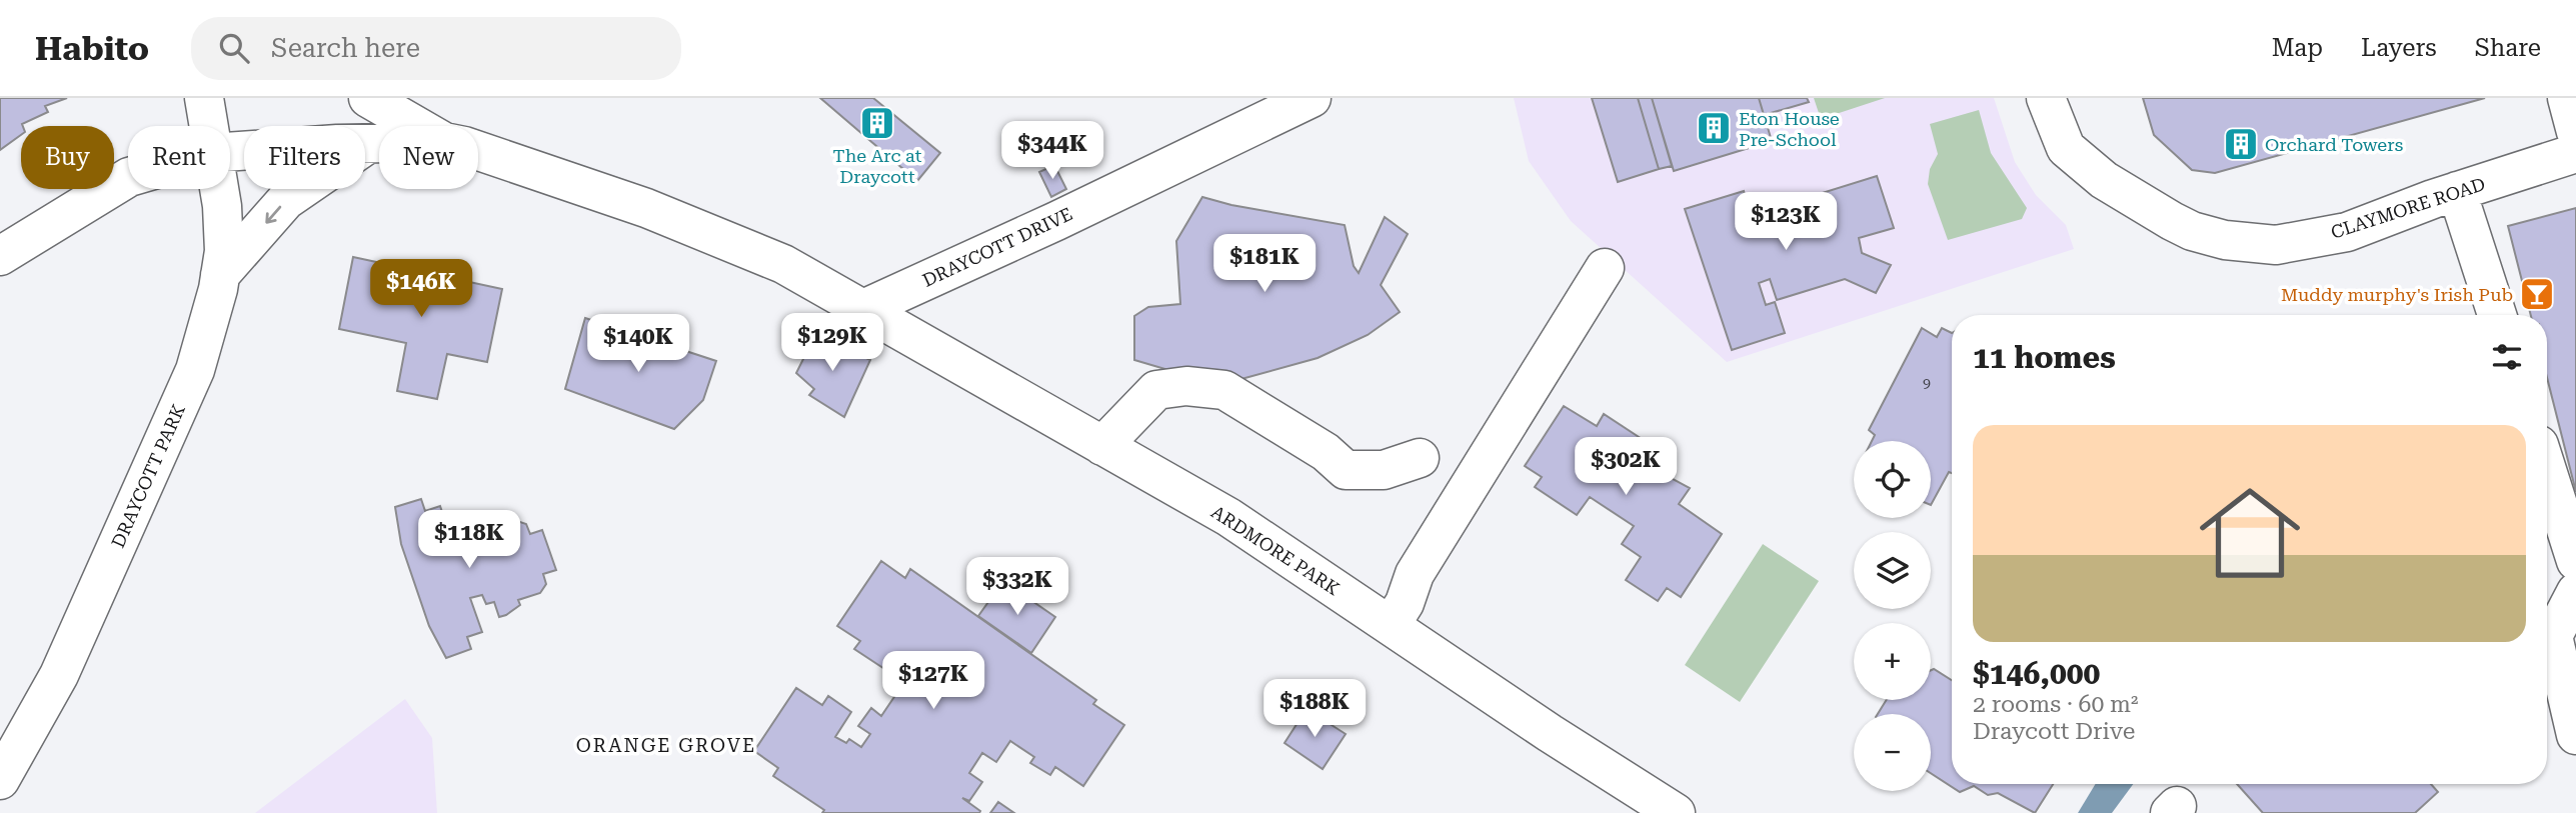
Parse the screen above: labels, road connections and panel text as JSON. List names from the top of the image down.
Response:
{
  "streets": {
    "street": [
      "CLAYMORE ROAD",
      "DRAYCOTT DRIVE",
      "DRAYCOTT PARK",
      "ARDMORE PARK"
    ]
  },
  "crossings": [
    ["DRAYCOTT DRIVE", "ARDMORE PARK"]
  ],
  "districts": ["ORANGE GROVE"],
  "places": {
    "building": ["The Arc at Draycott", "Eton House Pre-School", "Orchard Towers"],
    "bar": ["Muddy murphy's Irish Pub"]
  },
  "house_numbers": ["9"],
  "page": {
    "header": "Habito",
    "search": "Search here",
    "nav": ["Map", "Layers", "Share"],
    "price": [
      "$344K",
      "$123K",
      "$181K",
      "$146K",
      "$129K",
      "$140K",
      "$302K",
      "$118K",
      "$332K",
      "$127K",
      "$188K"
    ],
    "chip": [
      "Buy",
      "Rent",
      "Filters",
      "New"
    ],
    "heading": "11 homes",
    "list": [
      {
        "name": "$146,000",
        "note": "2 rooms · 60 m² · Draycott Drive"
      }
    ],
    "map_buttons": ["+", "−"]
  }
}
